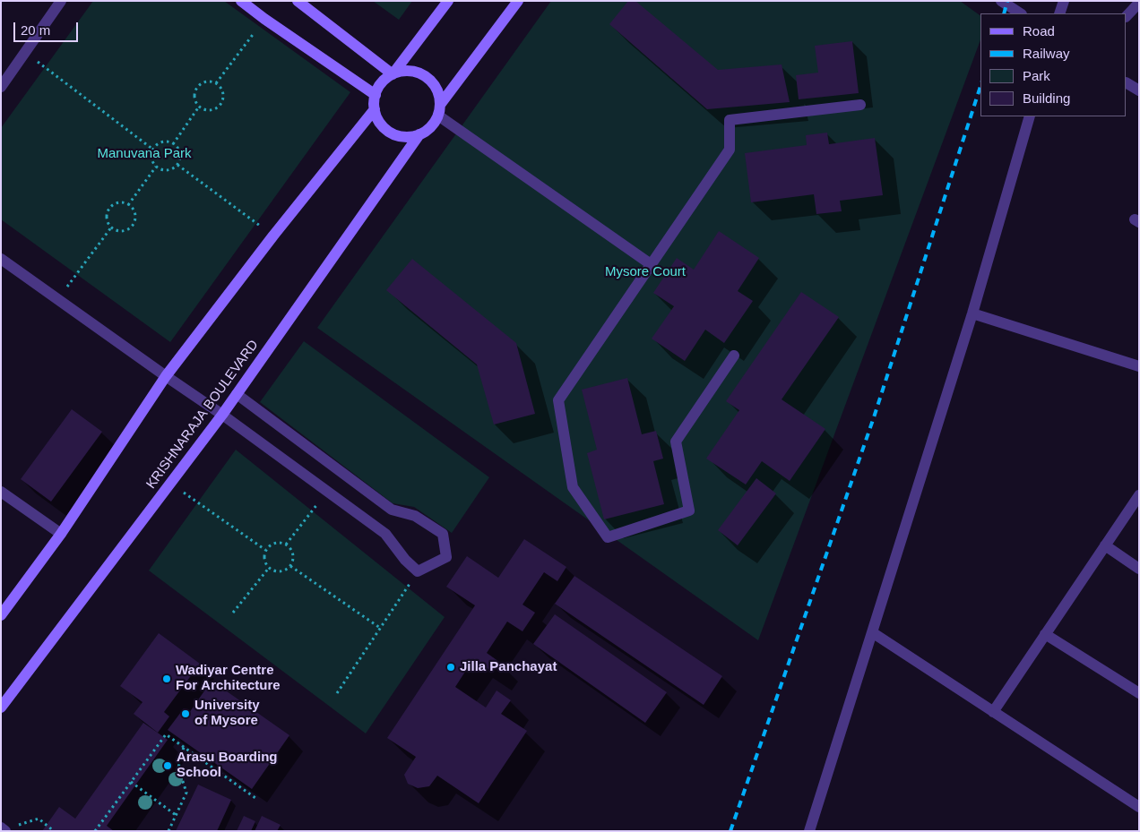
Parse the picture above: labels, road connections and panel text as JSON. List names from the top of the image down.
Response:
{
  "streets": {
    "main road": ["KRISHNARAJA BOULEVARD"]
  },
  "parks": ["Manuvana Park", "Mysore Court"],
  "places": [
    "Jilla Panchayat",
    "Wadiyar Centre For Architecture",
    "University of Mysore",
    "Arasu Boarding School"
  ],
  "legend": [
    "Road",
    "Railway",
    "Park",
    "Building"
  ],
  "scale_bar": "20 m"
}
